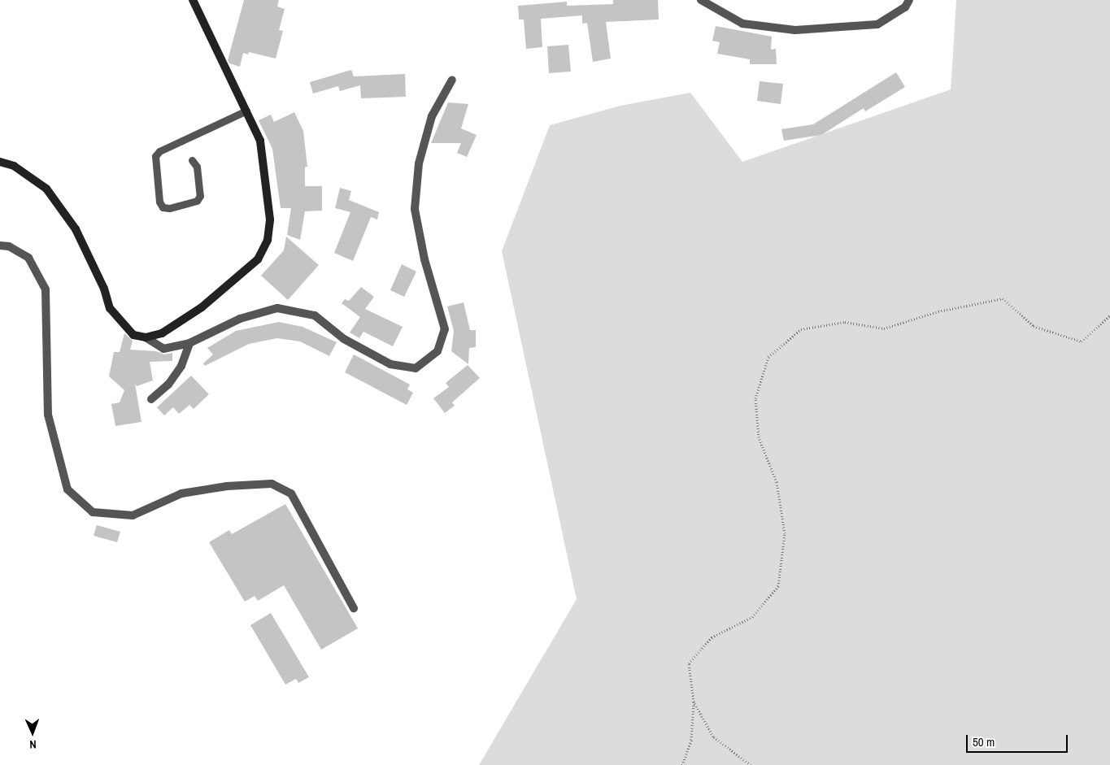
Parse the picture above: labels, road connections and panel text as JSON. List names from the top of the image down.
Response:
{
  "scale_bar": "50 m",
  "north": "bottom"
}
